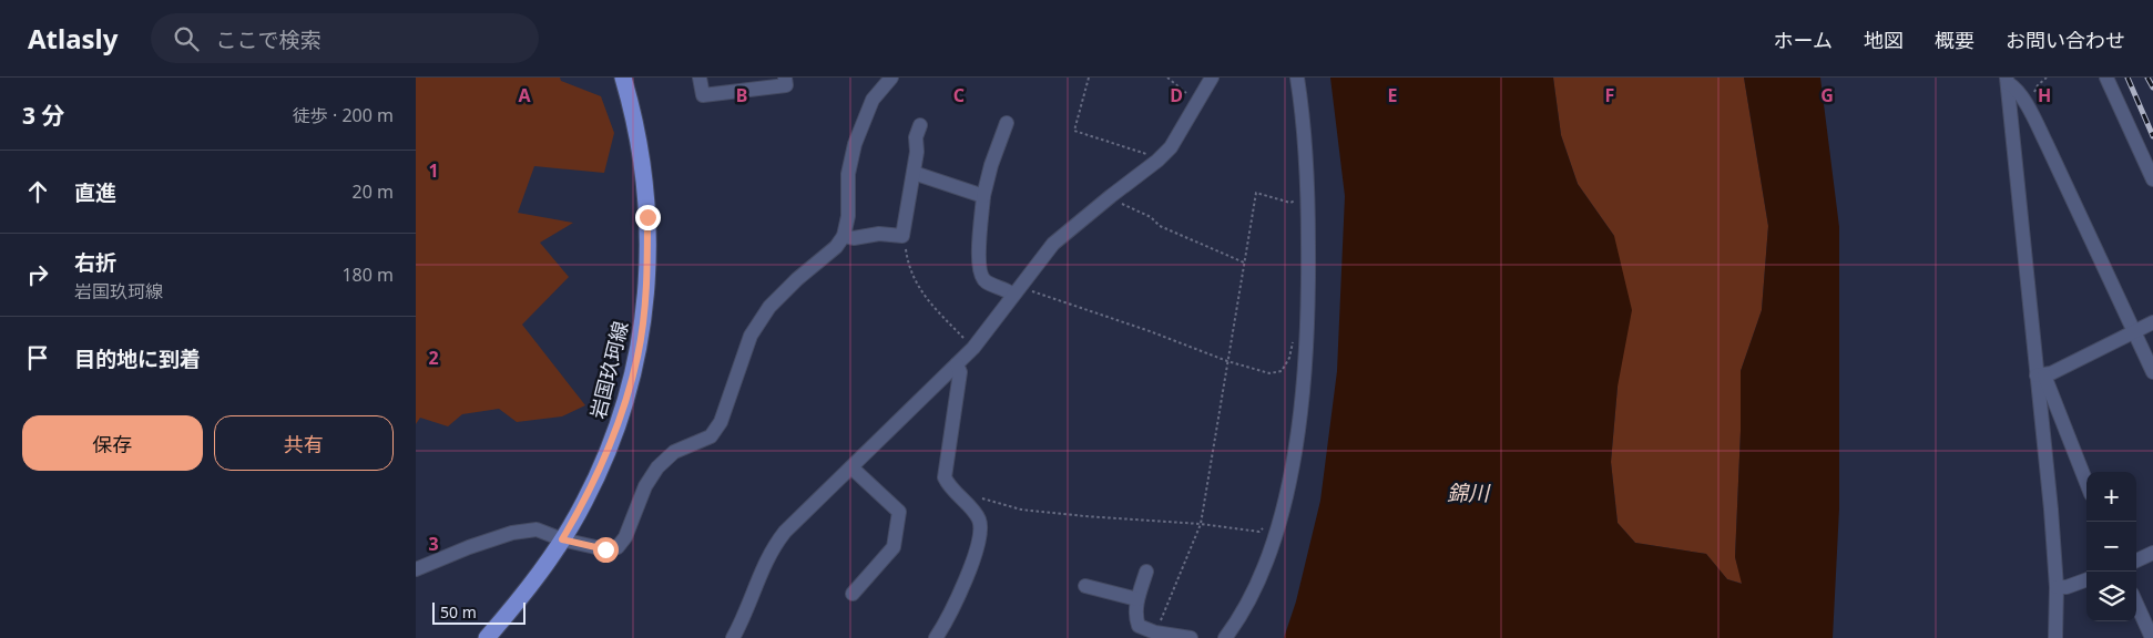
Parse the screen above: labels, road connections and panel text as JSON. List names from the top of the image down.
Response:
{
  "streets": {
    "main road": ["岩国玖珂線"]
  },
  "water": ["錦川"],
  "scale_bar": "50 m",
  "page": {
    "header": "Atlasly",
    "search": "ここで検索",
    "nav": [
      "ホーム",
      "地図",
      "概要",
      "お問い合わせ"
    ],
    "heading": ["3 分", "徒歩 · 200 m"],
    "list": [
      ["直進", "20 m"],
      ["右折", "岩国玖珂線", "180 m"],
      "目的地に到着"
    ],
    "buttons": ["保存", "共有"],
    "map_buttons": ["+", "−"],
    "scale": "50 m"
  },
  "grid": {
    "columns": [
      "A",
      "B",
      "C",
      "D",
      "E",
      "F",
      "G",
      "H"
    ],
    "rows": ["1", "2", "3"]
  }
}
